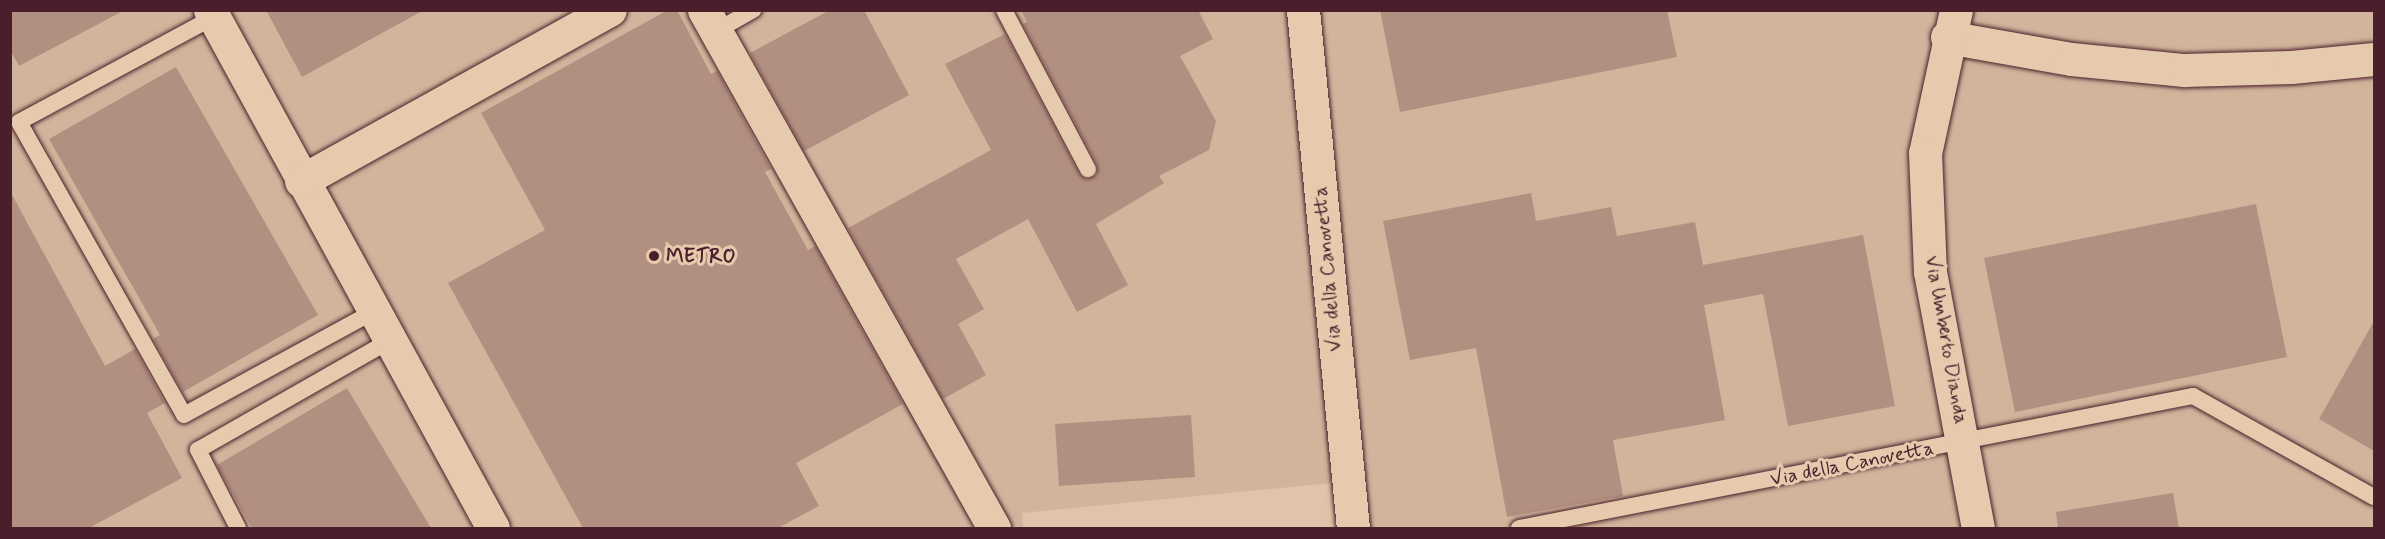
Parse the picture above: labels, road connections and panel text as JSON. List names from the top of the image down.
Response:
{
  "streets": {
    "street": ["Via della Canovetta", "Via Umberto Dianda"]
  },
  "crossings": [
    ["Via della Canovetta", "Via Umberto Dianda"]
  ],
  "places": ["METRO"]
}
